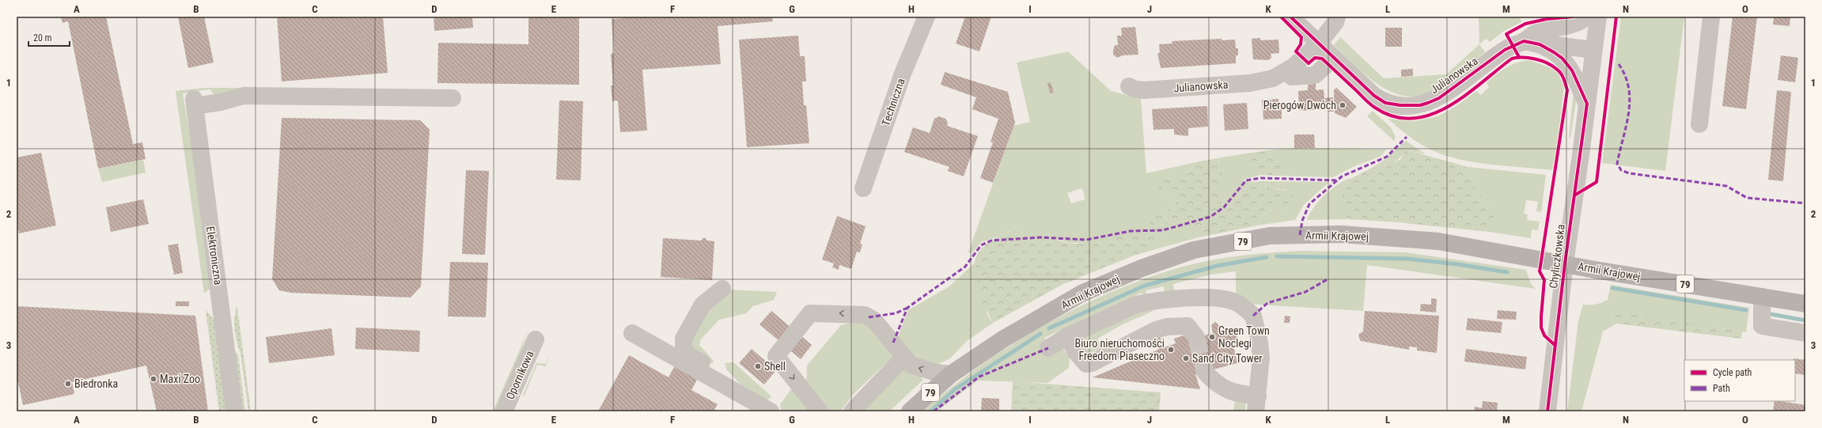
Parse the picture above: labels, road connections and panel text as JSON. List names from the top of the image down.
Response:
{
  "streets": {
    "main road": ["Armii Krajowej", "79"],
    "street": [
      "Julianowska",
      "Techniczna",
      "Elektroniczna",
      "Chyliczkowska",
      "Opornikowa"
    ]
  },
  "crossings": [
    ["Julianowska", "Chyliczkowska"],
    ["Armii Krajowej", "Chyliczkowska"]
  ],
  "places": [
    "Pierogów Dwóch",
    "Green Town Noclegi",
    "Biuro nieruchomości Freedom Piaseczno",
    "Sand City Tower",
    "Shell",
    "Maxi Zoo",
    "Biedronka"
  ],
  "legend": ["Cycle path", "Path"],
  "scale_bar": "20 m",
  "grid": {
    "columns": [
      "A",
      "B",
      "C",
      "D",
      "E",
      "F",
      "G",
      "H",
      "I",
      "J",
      "K",
      "L",
      "M",
      "N",
      "O"
    ],
    "rows": ["1", "2", "3"]
  }
}
